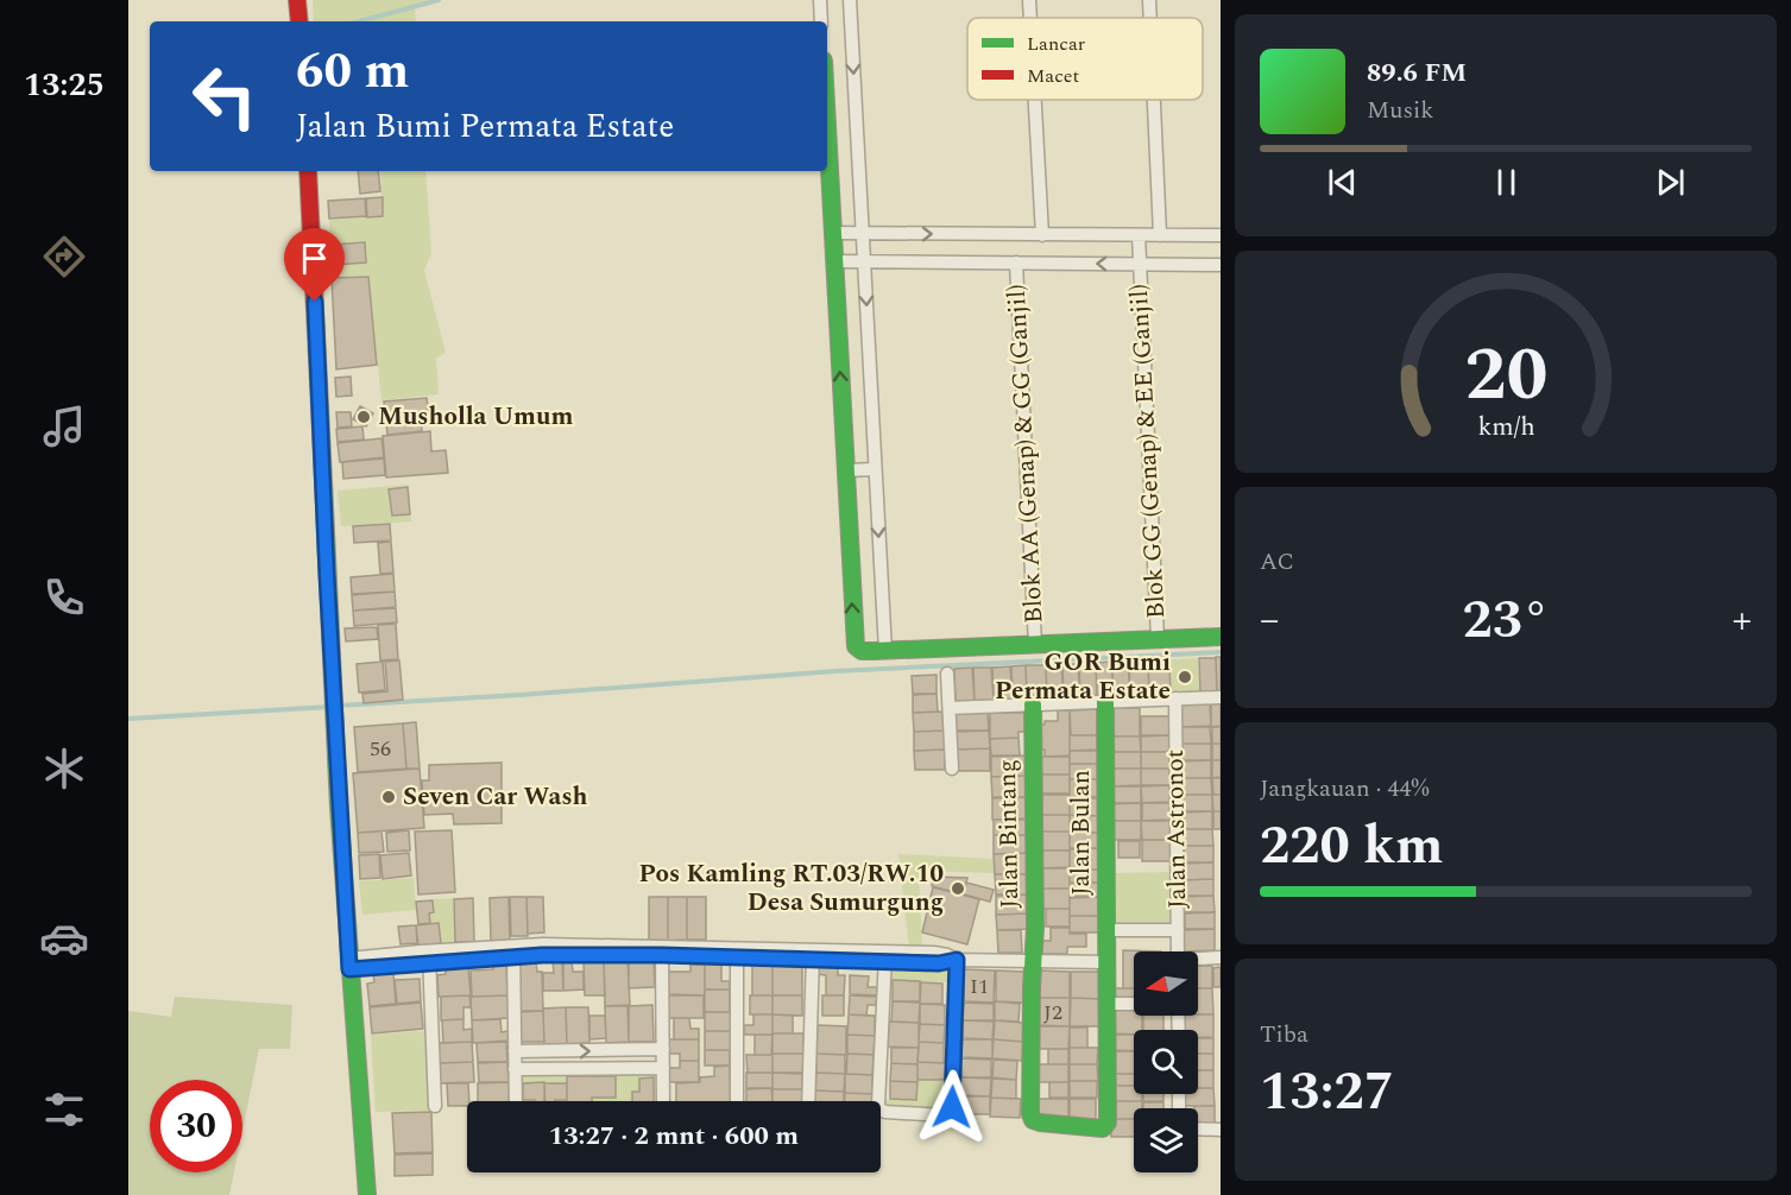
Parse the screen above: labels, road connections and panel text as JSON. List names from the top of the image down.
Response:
{
  "streets": {
    "street": [
      "Blok GG (Genap) & EE (Ganjil)",
      "Blok AA (Genap) & GG (Ganjil)",
      "Jalan Astronot",
      "Jalan Bulan",
      "Jalan Bintang"
    ]
  },
  "crossings": [
    ["Jalan Bulan", "Jalan Bintang"]
  ],
  "places": [
    "Musholla Umum",
    "GOR Bumi Permata Estate",
    "Seven Car Wash",
    "Pos Kamling RT.03/RW.10 Desa Sumurgung"
  ],
  "house_numbers": ["56", "I1", "J2"],
  "legend": ["Lancar", "Macet"],
  "north": "left",
  "page": {
    "tabs": "13:25",
    "turn": ["60 m", "Jalan Bumi Permata Estate"],
    "song": ["89.6 FM", "Musik"],
    "tile": [
      "AC",
      ["Jangkauan · 44%", "220 km"],
      ["Tiba", "13:27"]
    ],
    "heat": ["−", "23°", "+"],
    "limit": "30",
    "trip": "13:27 · 2 mnt · 600 m",
    "gauge": ["20", "km/h"]
  }
}
